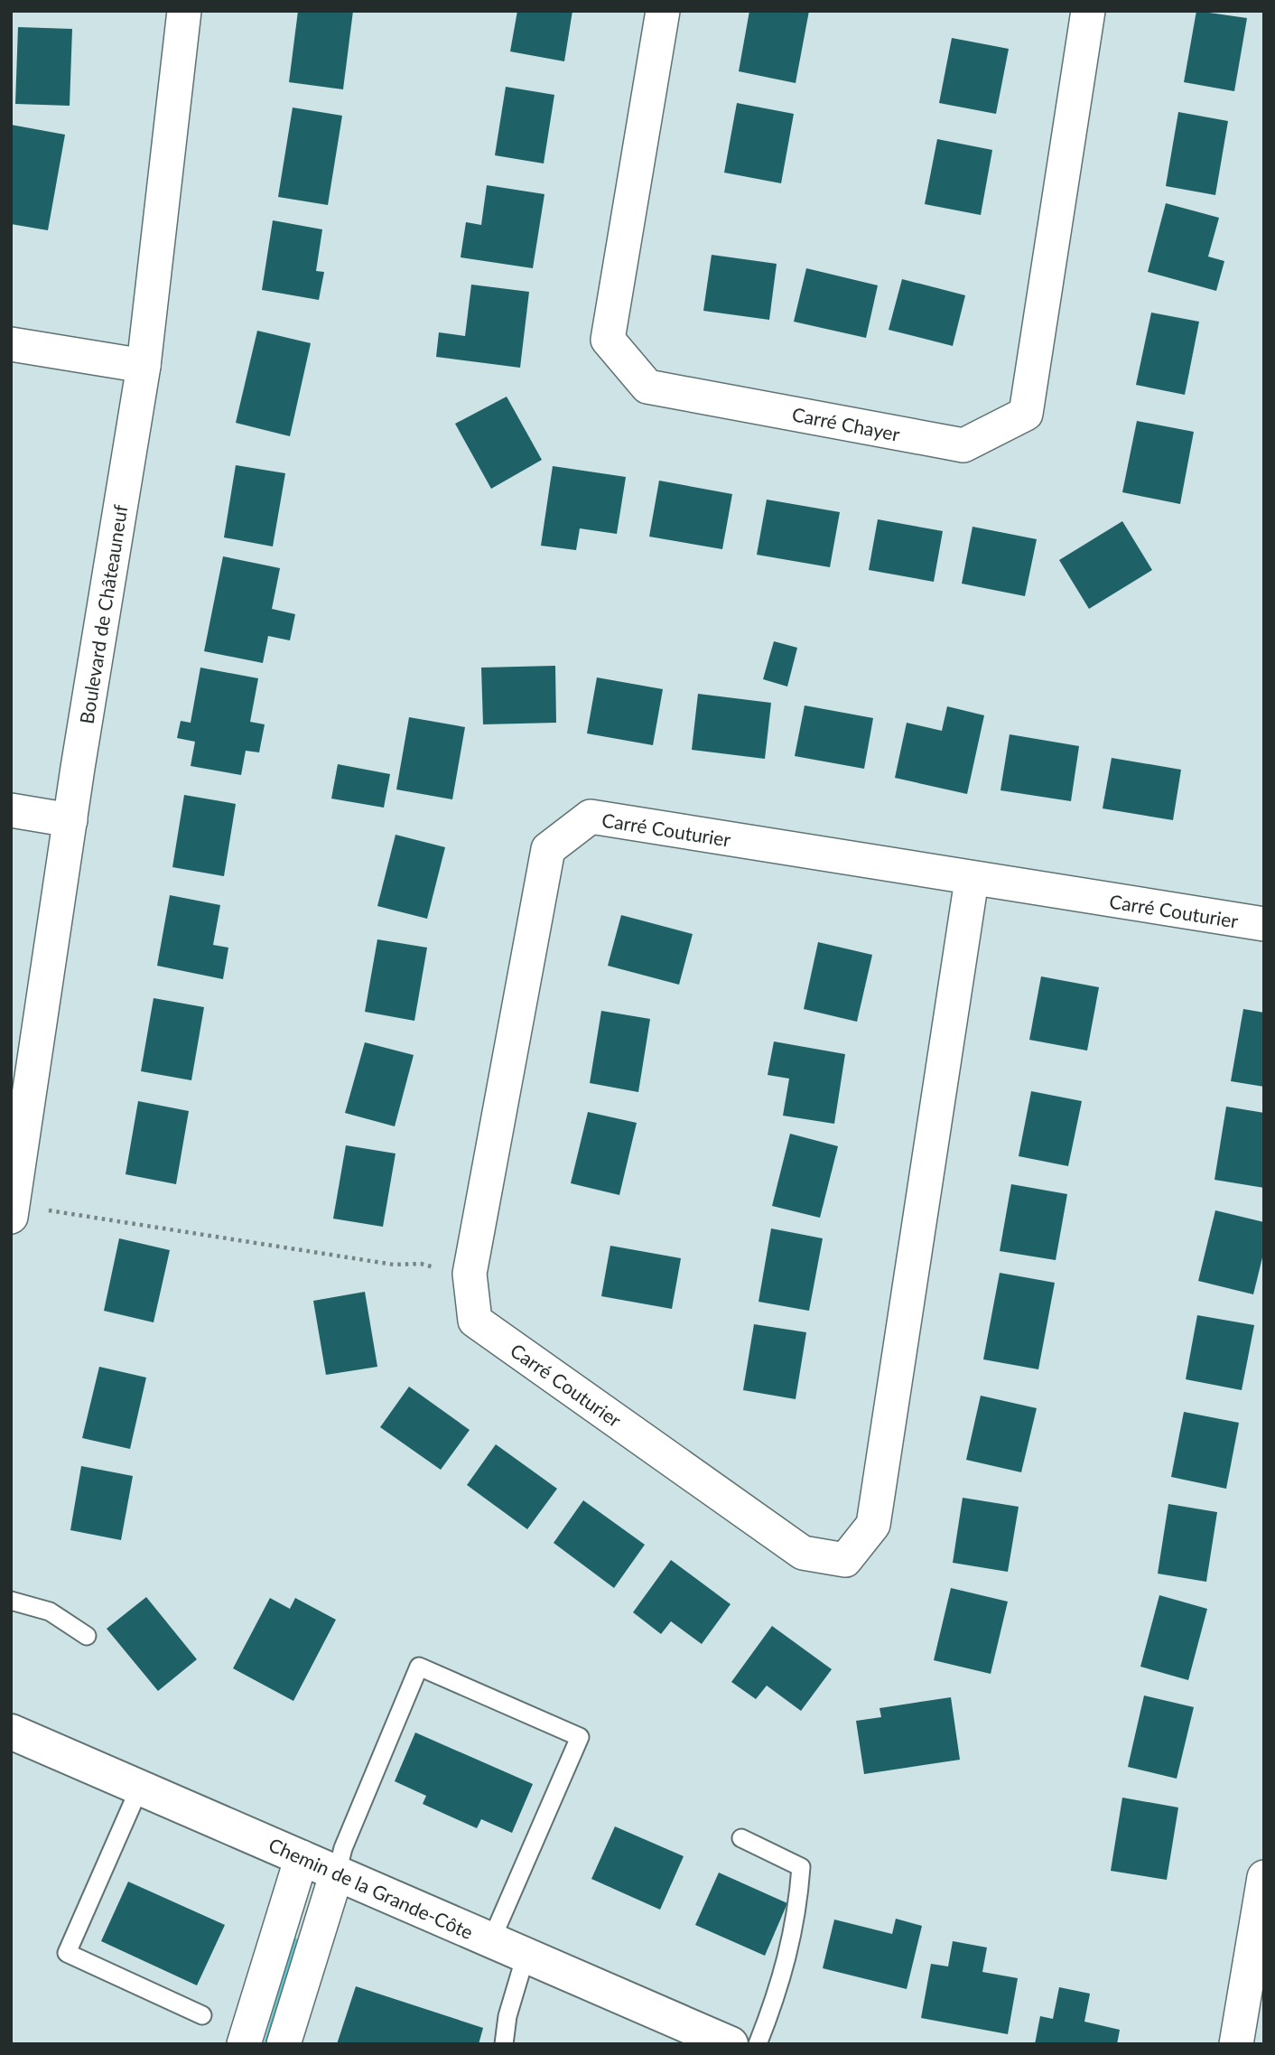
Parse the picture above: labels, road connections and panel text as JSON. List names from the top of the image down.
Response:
{
  "streets": {
    "main road": ["Chemin de la Grande-Côte"],
    "street": ["Carré Chayer", "Boulevard de Châteauneuf", "Carré Couturier"]
  }
}
